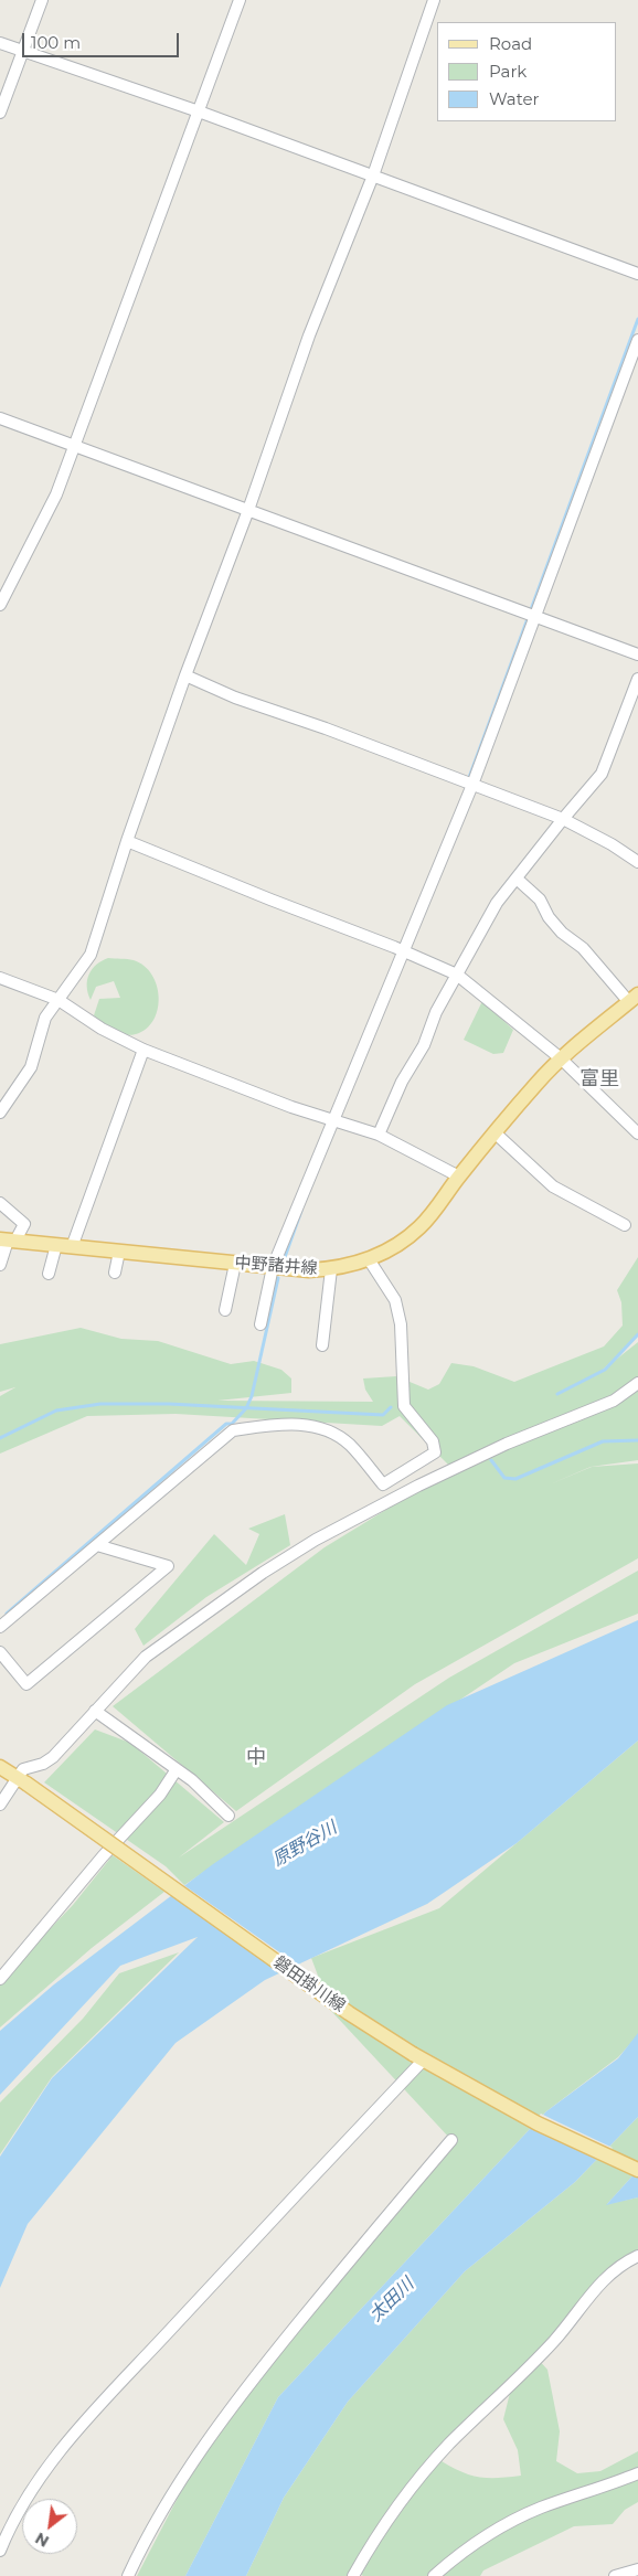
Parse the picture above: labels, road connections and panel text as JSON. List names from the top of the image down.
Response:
{
  "streets": {
    "main road": ["中野諸井線", "磐田掛川線"]
  },
  "districts": ["富里", "中"],
  "water": ["原野谷川", "太田川"],
  "legend": ["Road", "Park", "Water"],
  "scale_bar": "100 m",
  "north": "bottom left"
}
